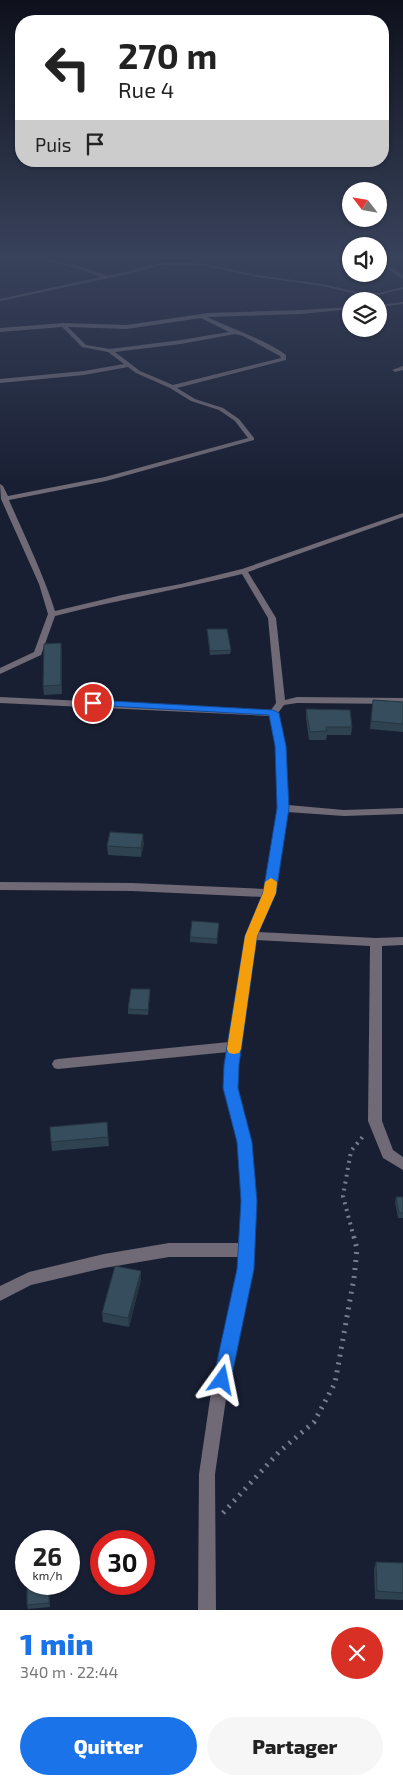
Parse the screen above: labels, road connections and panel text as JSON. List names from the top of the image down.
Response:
{
  "north": "top left",
  "page": {
    "turn": ["270 m", "Rue 4"],
    "then": "Puis",
    "speed": "26 km/h",
    "limit": "30",
    "heading": ["1 min", "340 m · 22:44"],
    "buttons": ["Quitter", "Partager"]
  }
}
